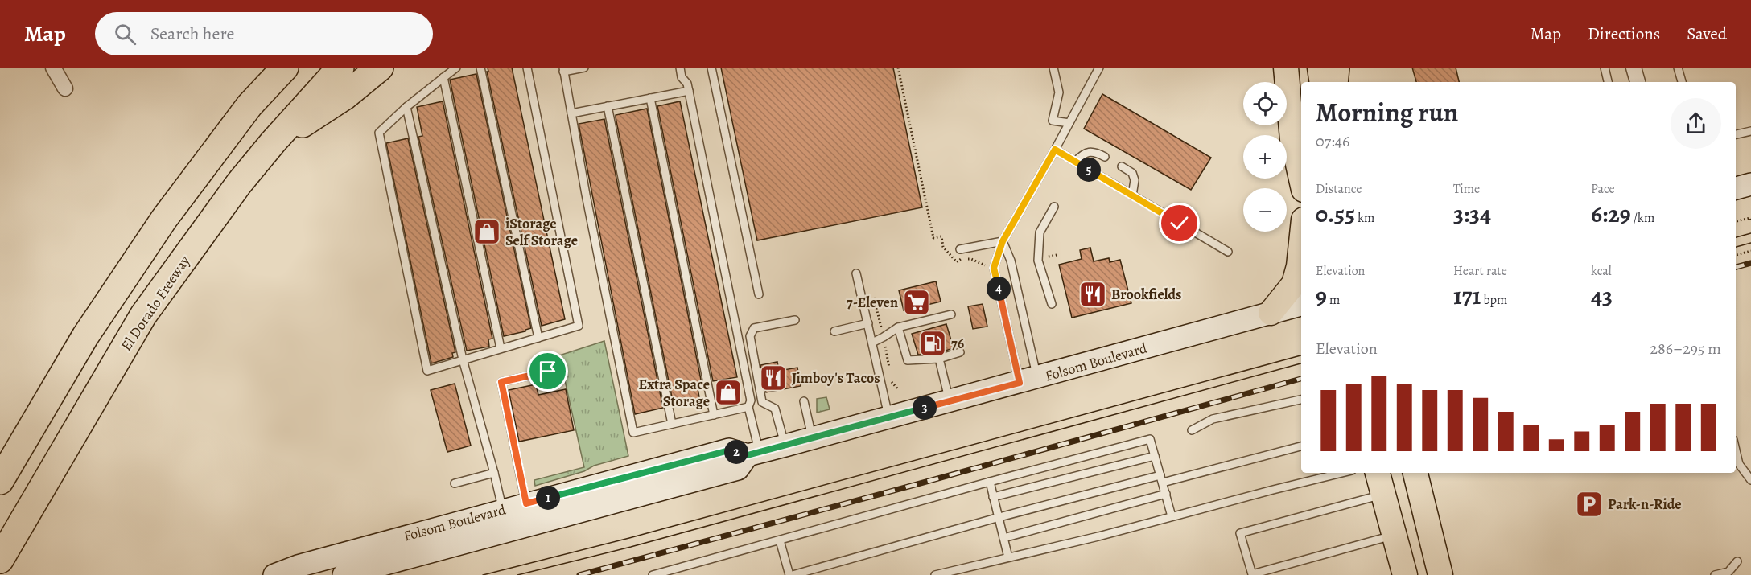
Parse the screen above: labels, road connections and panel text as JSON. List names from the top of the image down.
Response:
{
  "streets": {
    "highway": ["El Dorado Freeway"],
    "main road": ["Folsom Boulevard"]
  },
  "places": {
    "shop": ["iStorage Self Storage", "Extra Space Storage"],
    "restaurant": ["Brookfields", "Jimboy's Tacos"],
    "supermarket": ["7-Eleven"],
    "fuel station": ["76"],
    "parking": ["Park-n-Ride"]
  },
  "page": {
    "header": "Map",
    "search": "Search here",
    "nav": ["Map", "Directions", "Saved"],
    "map_buttons": ["+", "−"],
    "heading": ["Morning run", "07:46"],
    "pins": [
      "5",
      "4",
      "3",
      "2",
      "1"
    ],
    "stats": [
      ["Distance", "0.55 km"],
      ["Time", "3:34"],
      ["Pace", "6:29 /km"],
      ["Elevation", "9 m"],
      ["Heart rate", "171 bpm"],
      ["kcal", "43"]
    ],
    "chart": ["Elevation", "286–295 m"]
  }
}
